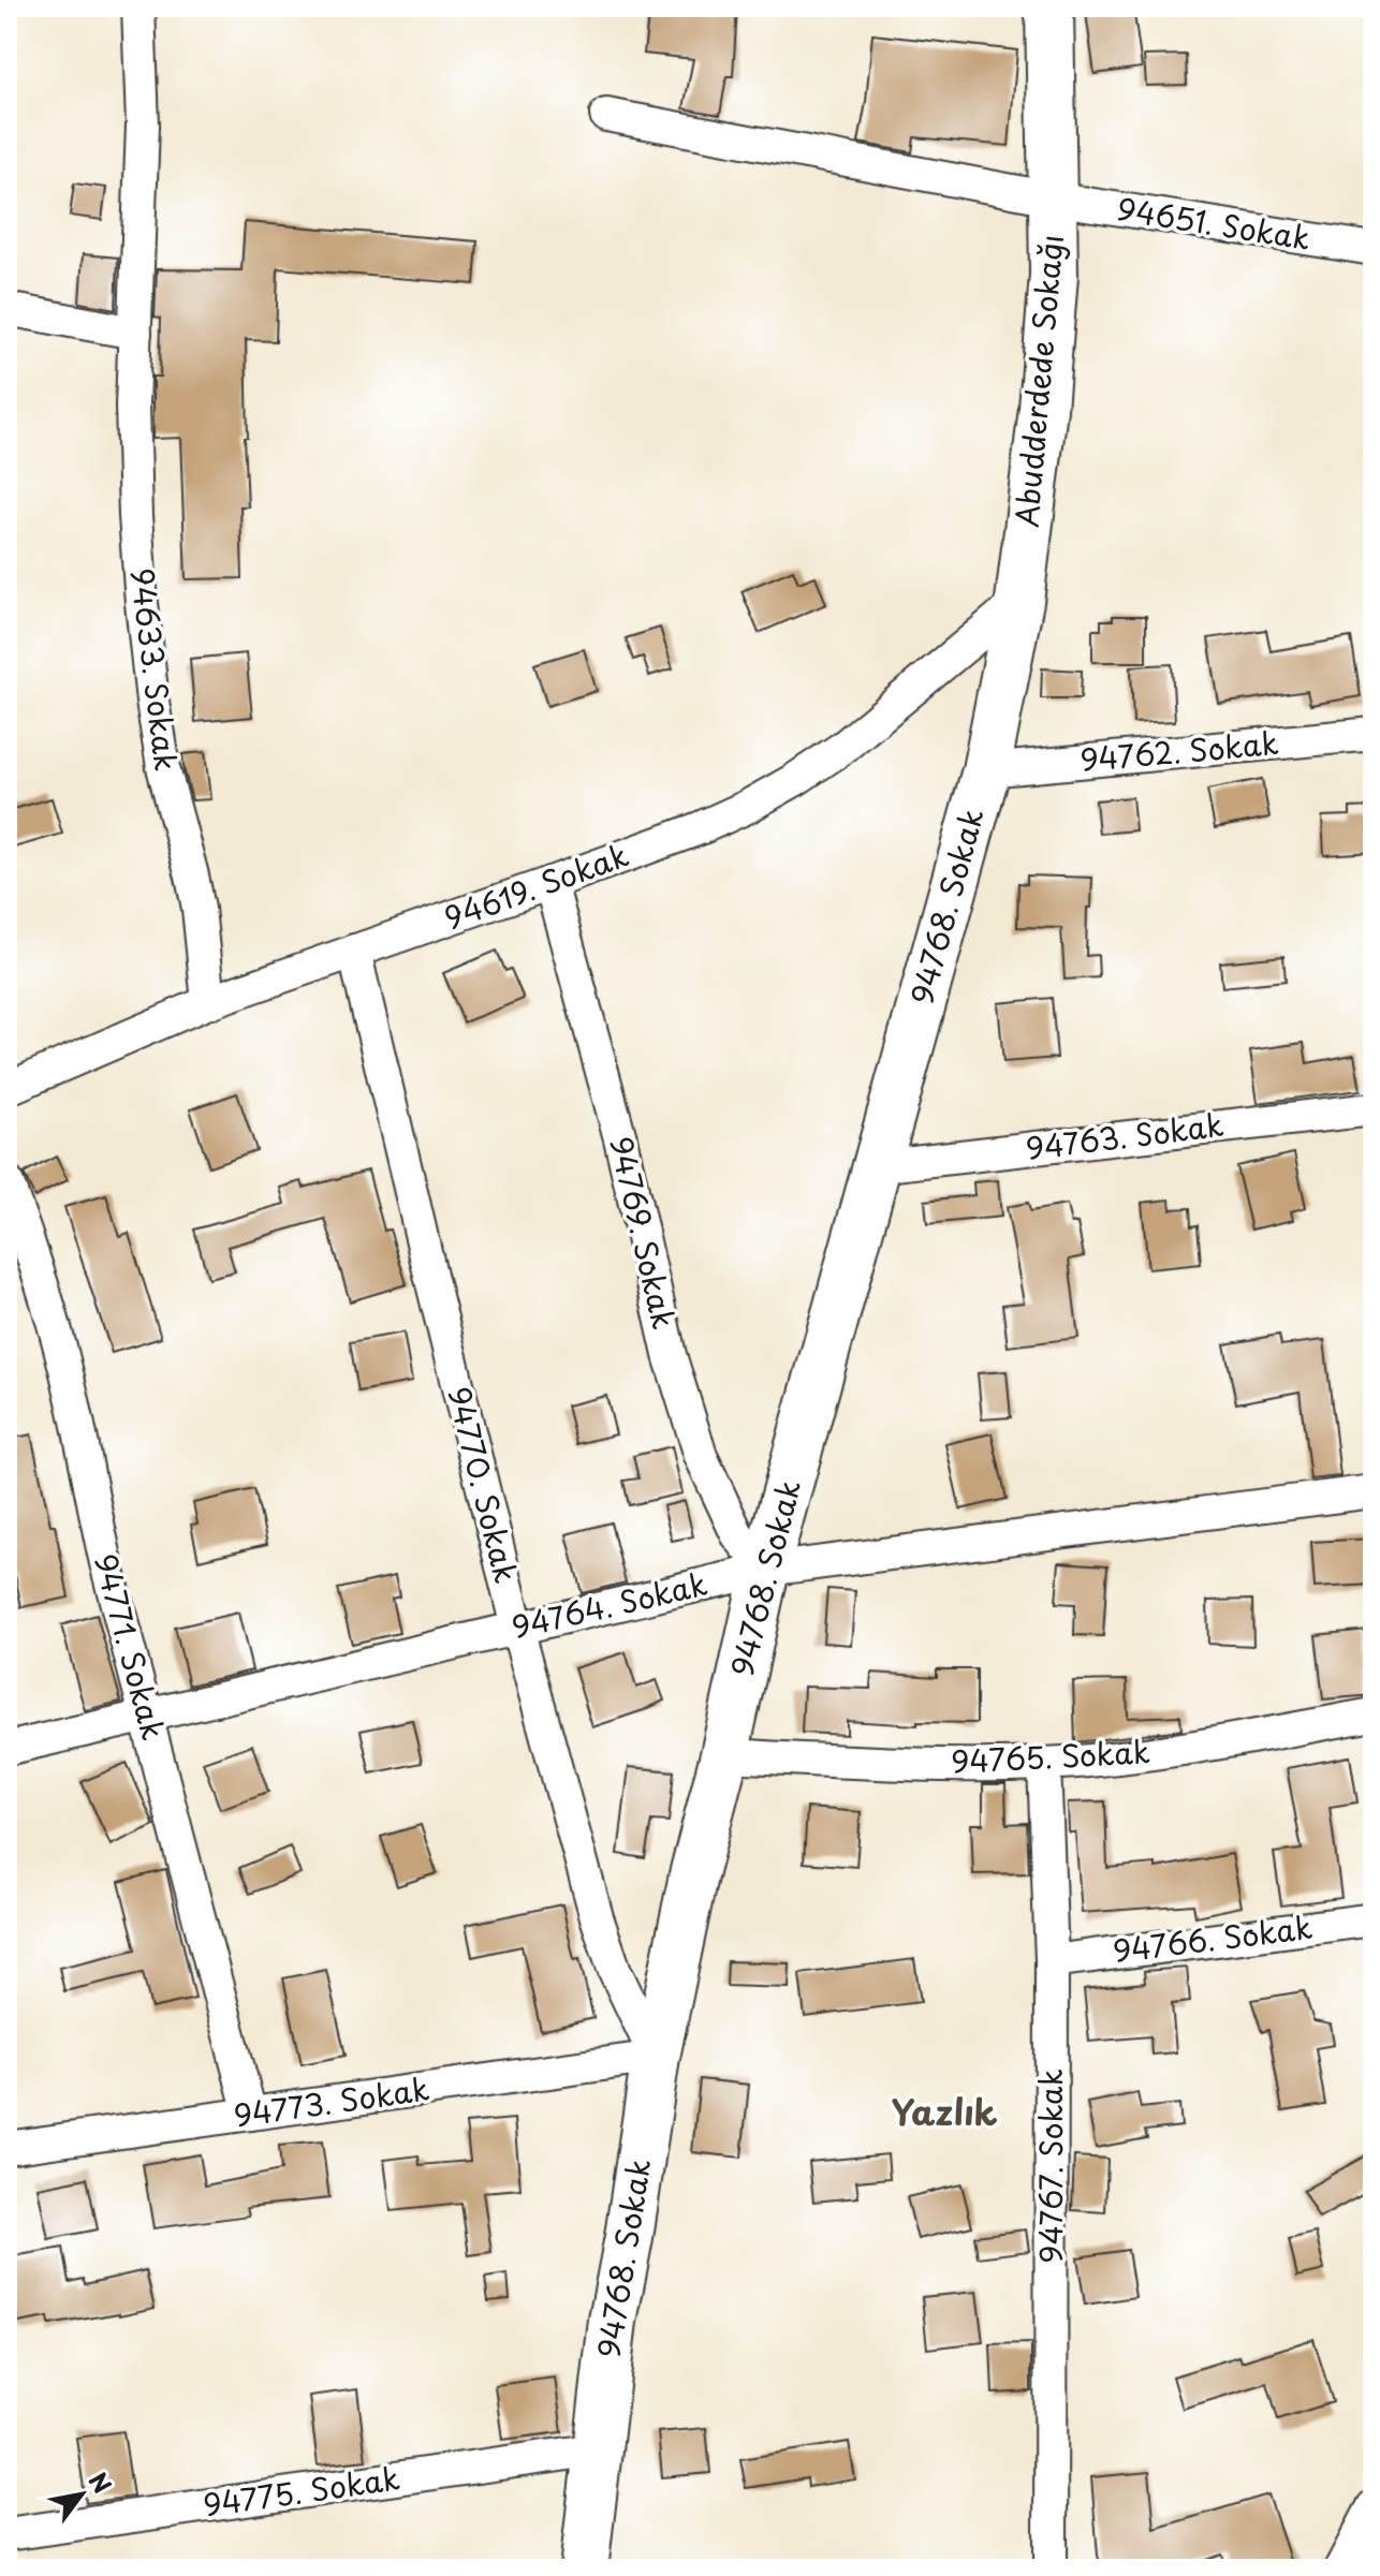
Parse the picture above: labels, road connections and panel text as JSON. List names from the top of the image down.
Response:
{
  "streets": {
    "street": [
      "94651. Sokak",
      "Abudderdede Sokağı",
      "94633. Sokak",
      "94762. Sokak",
      "94619. Sokak",
      "94768. Sokak",
      "94763. Sokak",
      "94769. Sokak",
      "94770. Sokak",
      "94764. Sokak",
      "94771. Sokak",
      "94765. Sokak",
      "94766. Sokak",
      "94773. Sokak",
      "94767. Sokak",
      "94775. Sokak"
    ]
  },
  "crossings": [
    ["94651. Sokak", "Abudderdede Sokağı"],
    ["Abudderdede Sokağı", "94619. Sokak"],
    ["Abudderdede Sokağı", "94768. Sokak"],
    ["94633. Sokak", "94619. Sokak"],
    ["94762. Sokak", "94768. Sokak"],
    ["94619. Sokak", "94768. Sokak"],
    ["94619. Sokak", "94769. Sokak"],
    ["94619. Sokak", "94770. Sokak"],
    ["94768. Sokak", "94763. Sokak"],
    ["94768. Sokak", "94769. Sokak"],
    ["94768. Sokak", "94770. Sokak"],
    ["94768. Sokak", "94764. Sokak"],
    ["94768. Sokak", "94765. Sokak"],
    ["94768. Sokak", "94773. Sokak"],
    ["94768. Sokak", "94775. Sokak"],
    ["94769. Sokak", "94764. Sokak"],
    ["94770. Sokak", "94764. Sokak"],
    ["94770. Sokak", "94773. Sokak"],
    ["94764. Sokak", "94771. Sokak"],
    ["94771. Sokak", "94773. Sokak"],
    ["94765. Sokak", "94767. Sokak"],
    ["94766. Sokak", "94767. Sokak"]
  ],
  "districts": ["Yazlık"],
  "north": "top right"
}
